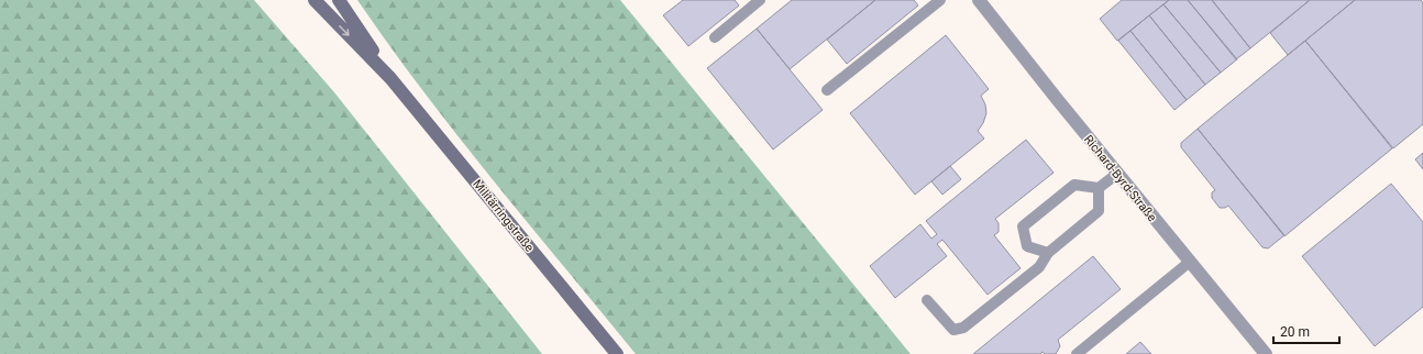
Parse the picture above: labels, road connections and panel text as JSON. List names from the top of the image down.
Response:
{
  "streets": {
    "main road": ["Militärringstraße"],
    "street": ["Richard-Byrd-Straße"]
  },
  "scale_bar": "20 m"
}
